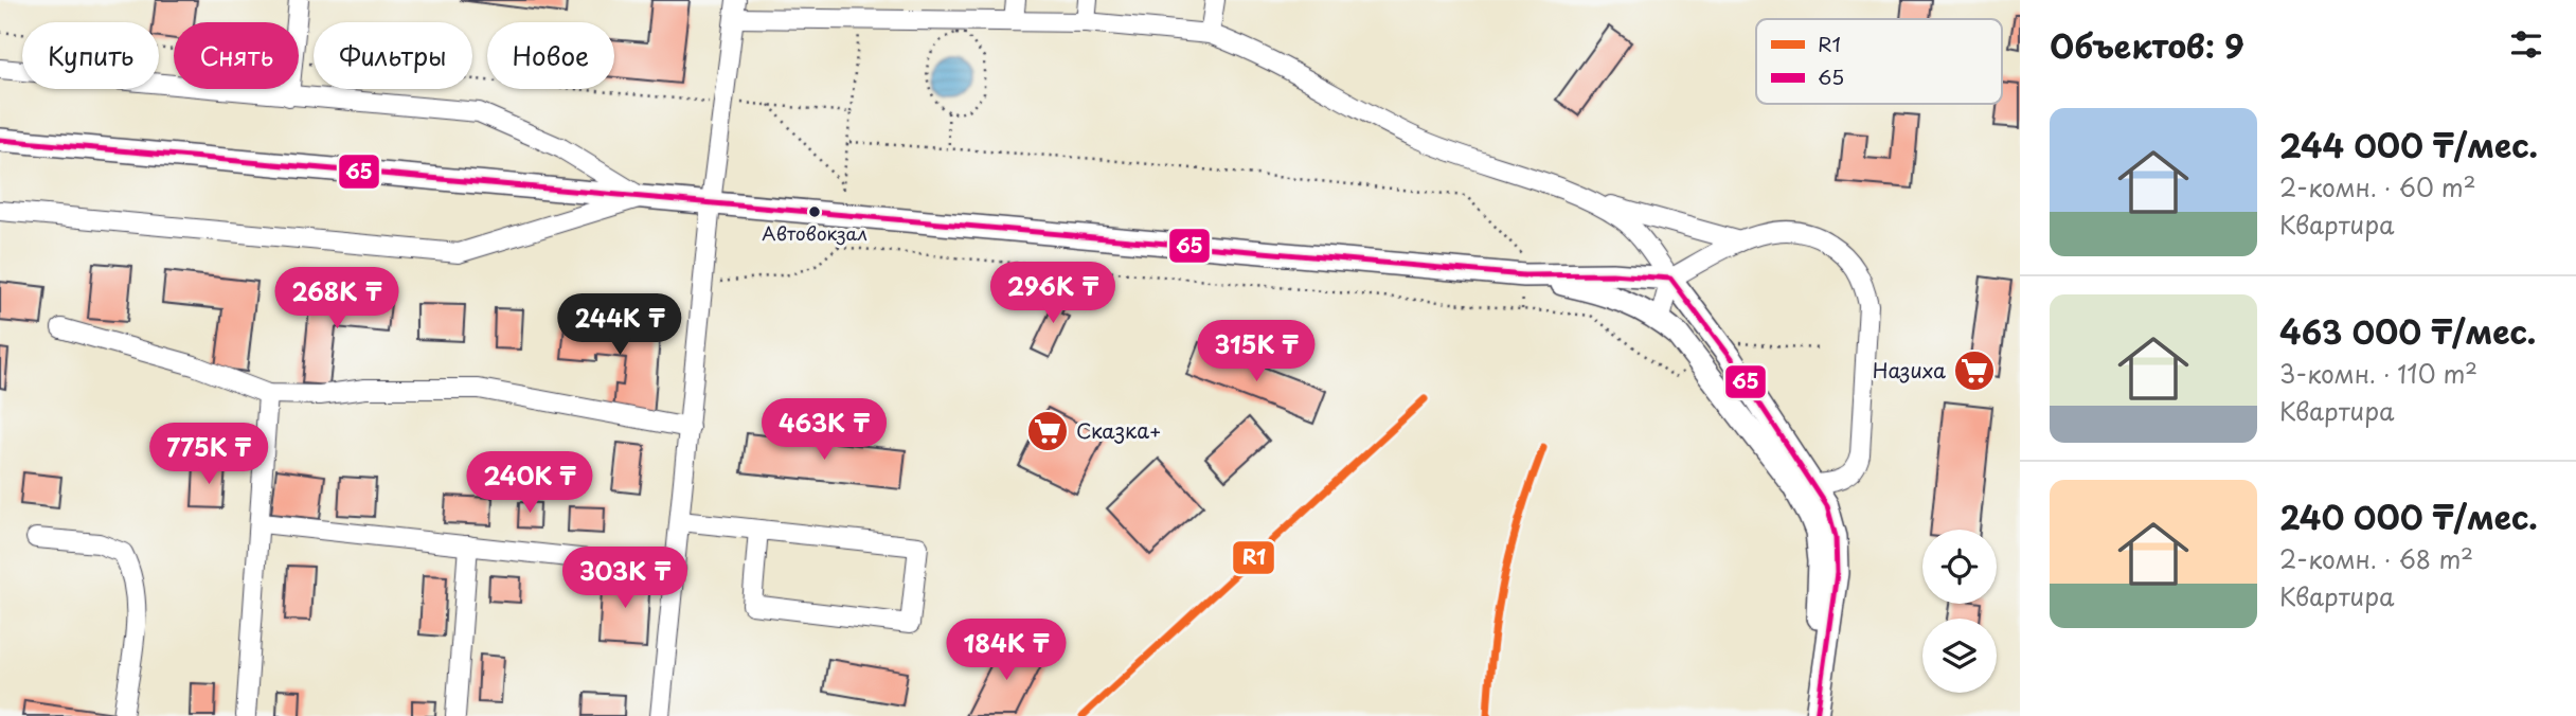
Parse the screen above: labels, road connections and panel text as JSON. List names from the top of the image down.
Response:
{
  "places": {
    "other": ["Автовокзал"],
    "supermarket": ["Назиха", "Сказка+"]
  },
  "lines": ["transit line 65", "transit line R1"],
  "legend": ["R1", "65"],
  "page": {
    "heading": "Объектов: 9",
    "chip": [
      "Купить",
      "Снять",
      "Фильтры",
      "Новое"
    ],
    "list": [
      {
        "name": "244 000 ₸/мес.",
        "note": "2-комн. · 60 m² · Квартира"
      },
      {
        "name": "463 000 ₸/мес.",
        "note": "3-комн. · 110 m² · Квартира"
      },
      {
        "name": "240 000 ₸/мес.",
        "note": "2-комн. · 68 m² · Квартира"
      }
    ],
    "price": [
      "296K ₸",
      "268K ₸",
      "244K ₸",
      "315K ₸",
      "463K ₸",
      "775K ₸",
      "240K ₸",
      "303K ₸",
      "184K ₸"
    ]
  }
}
